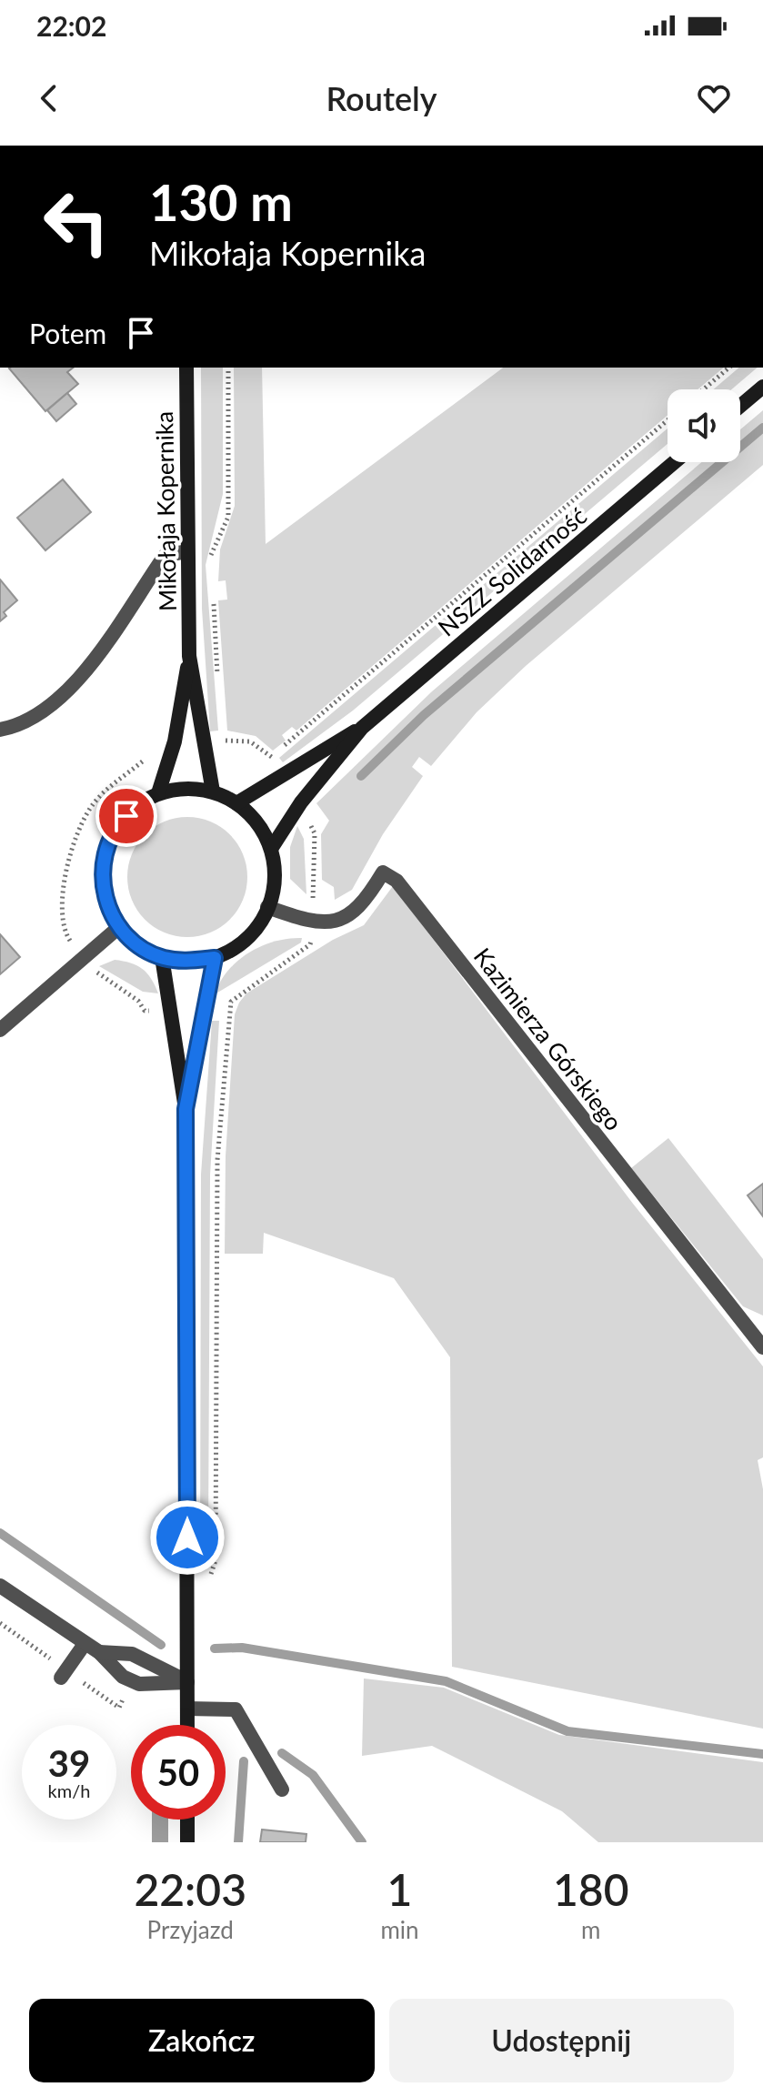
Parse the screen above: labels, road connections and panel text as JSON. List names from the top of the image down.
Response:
{
  "streets": {
    "main road": ["Mikołaja Kopernika", "NSZZ Solidarność"],
    "street": ["Kazimierza Górskiego"]
  },
  "crossings": [
    ["Mikołaja Kopernika", "NSZZ Solidarność"],
    ["Mikołaja Kopernika", "Kazimierza Górskiego"],
    ["NSZZ Solidarność", "Kazimierza Górskiego"]
  ],
  "page": {
    "status": "22:02",
    "header": "Routely",
    "turn": ["130 m", "Mikołaja Kopernika"],
    "then": "Potem",
    "speed": "39 km/h",
    "limit": "50",
    "eta": [
      "22:03",
      "Przyjazd",
      "1",
      "min",
      "180",
      "m"
    ],
    "buttons": ["Zakończ", "Udostępnij"]
  }
}
